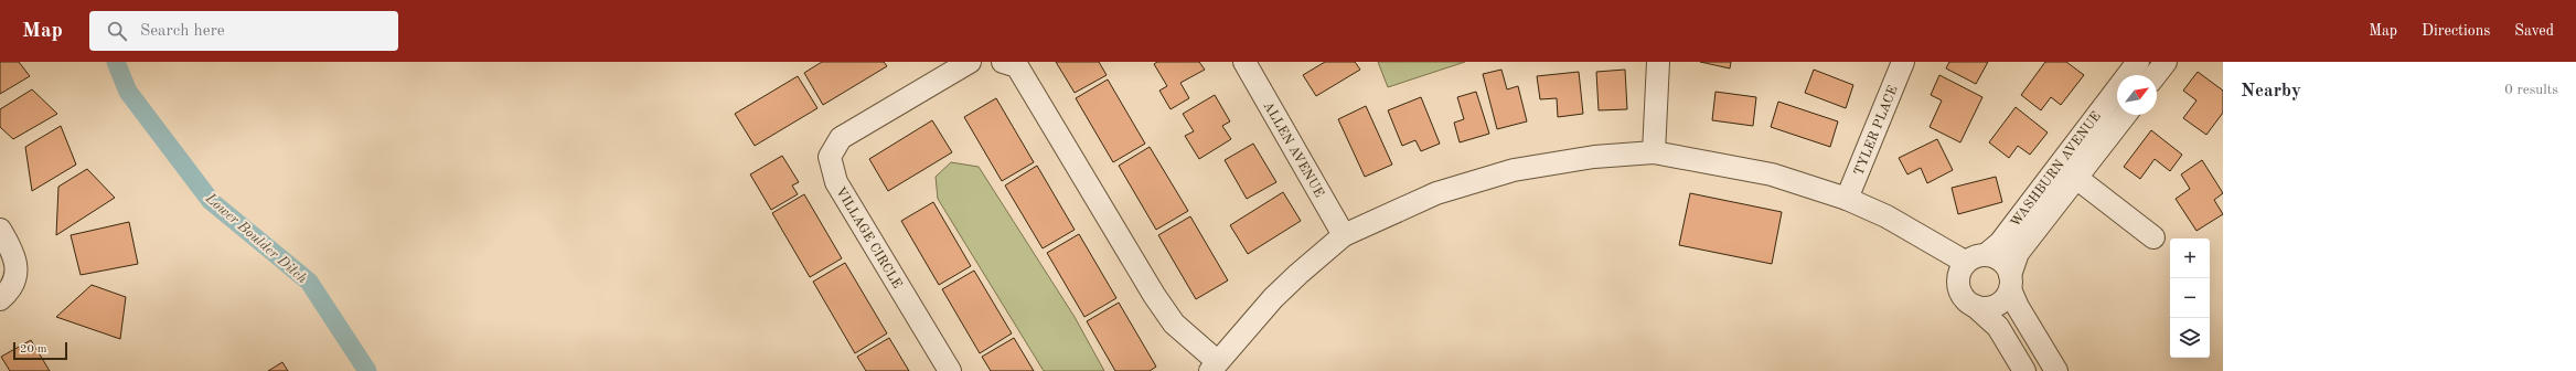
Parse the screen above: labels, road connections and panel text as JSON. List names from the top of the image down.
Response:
{
  "streets": {
    "street": [
      "TYLER PLACE",
      "ALLEN AVENUE",
      "WASHBURN AVENUE",
      "VILLAGE CIRCLE"
    ]
  },
  "water": ["Lower Boulder Ditch"],
  "scale_bar": "20 m",
  "north": "top right",
  "page": {
    "header": "Map",
    "search": "Search here",
    "nav": ["Map", "Directions", "Saved"],
    "heading": ["Nearby", "0 results"],
    "map_buttons": ["+", "−"],
    "scale": "20 m"
  }
}
